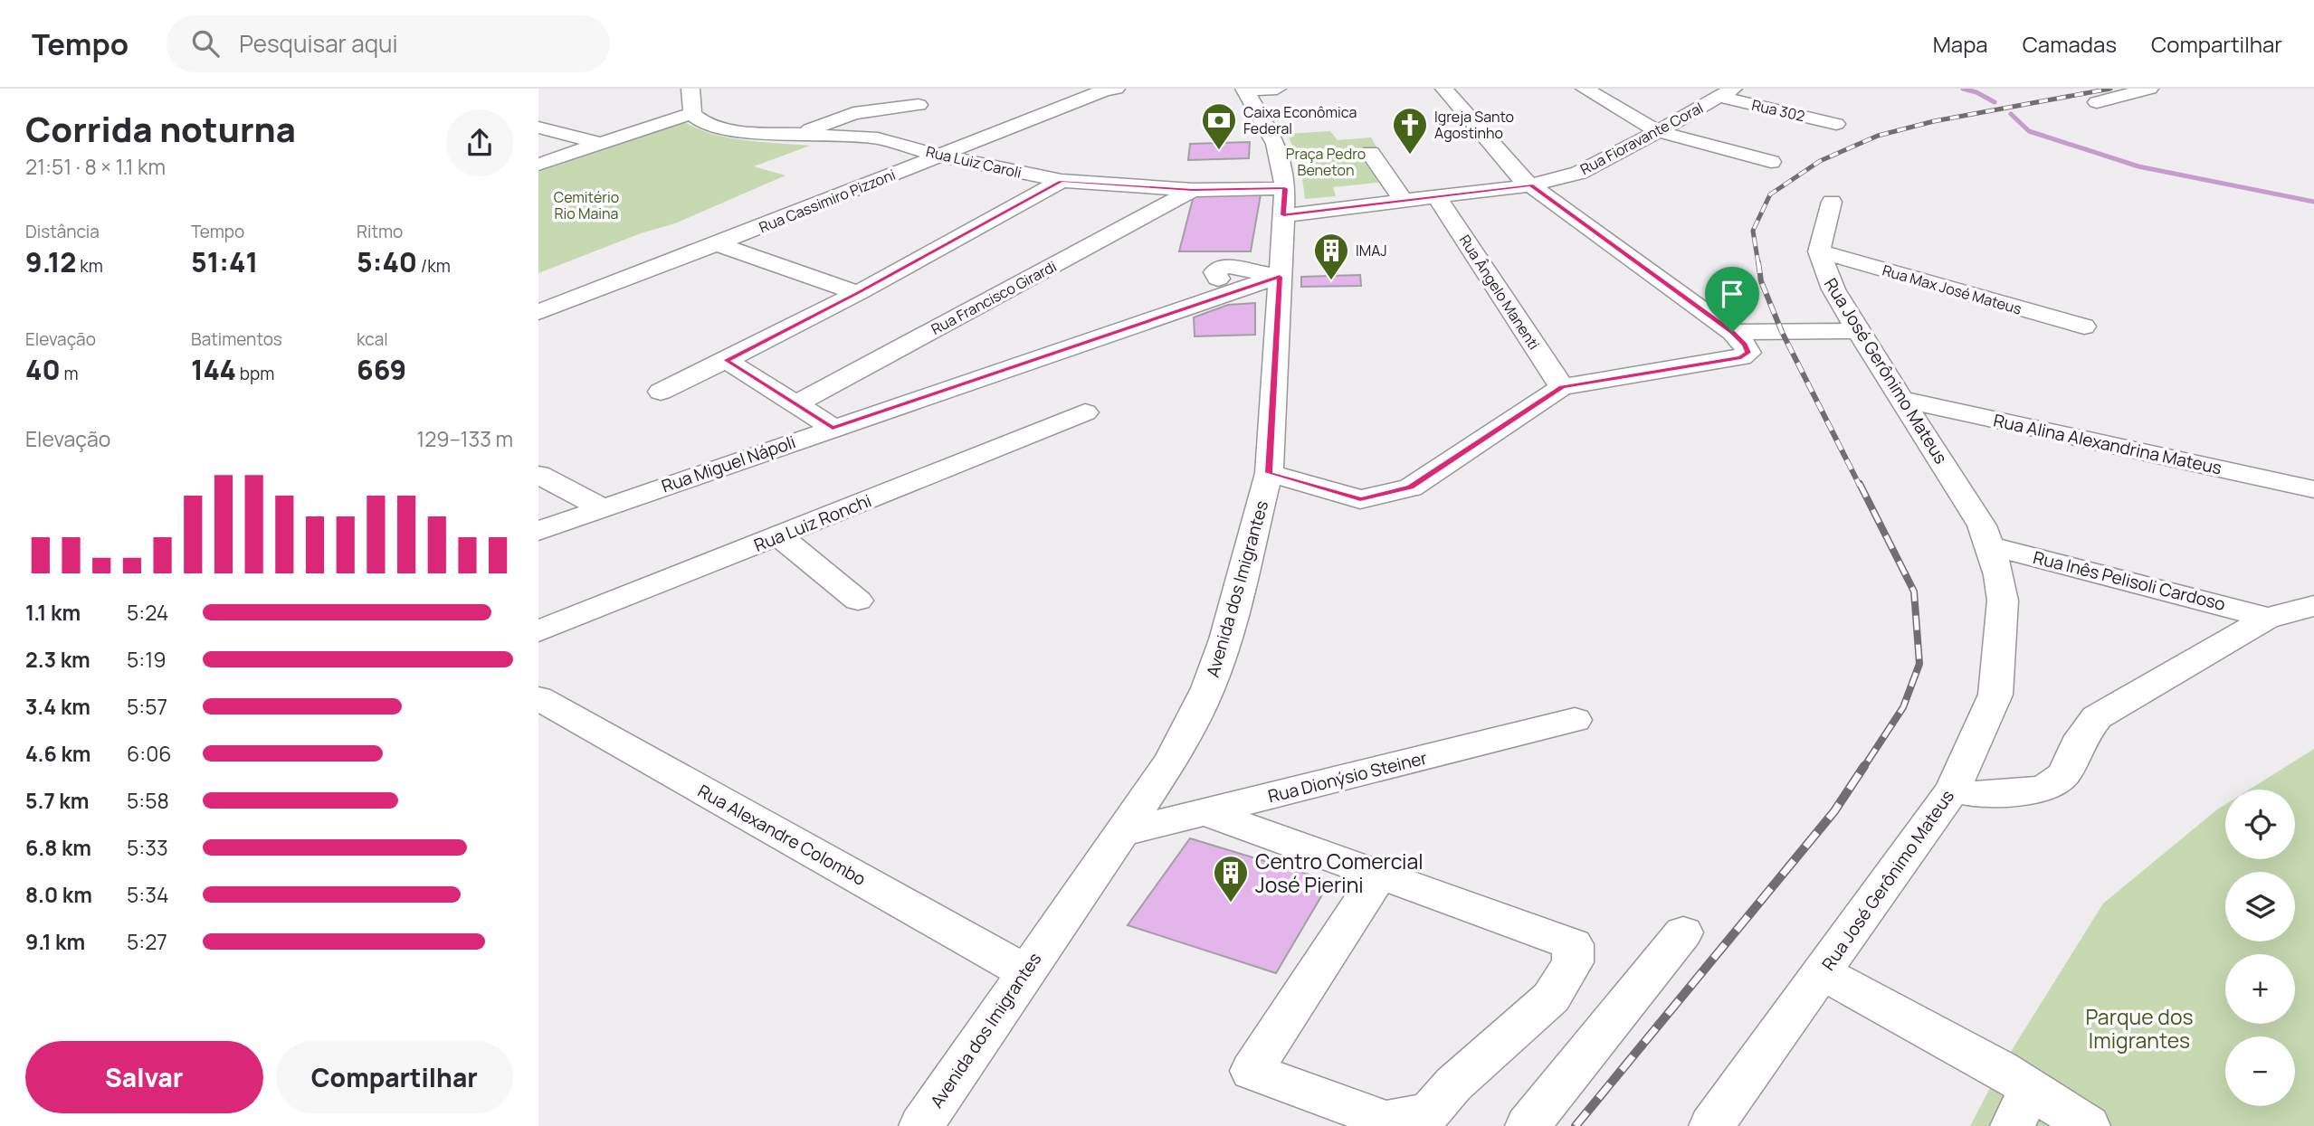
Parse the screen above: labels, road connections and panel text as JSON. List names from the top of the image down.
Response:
{
  "streets": {
    "street": [
      "Rua 302",
      "Rua Fioravante Coral",
      "Rua Luiz Caroli",
      "Rua Cassimiro Pizzoni",
      "Rua Max José Mateus",
      "Rua Ângelo Manenti",
      "Rua Francisco Girardi",
      "Rua José Gerônimo Mateus",
      "Rua Alina Alexandrina Mateus",
      "Rua Miguel Nápoli",
      "Rua Luiz Ronchi",
      "Rua Inês Pelisoli Cardoso",
      "Avenida dos Imigrantes",
      "Rua Dionýsio Steiner",
      "Rua Alexandre Colombo"
    ]
  },
  "crossings": [
    ["Rua 302", "Rua Fioravante Coral"],
    ["Rua Fioravante Coral", "Rua Luiz Caroli"],
    ["Rua Fioravante Coral", "Rua Ângelo Manenti"],
    ["Rua Fioravante Coral", "Avenida dos Imigrantes"],
    ["Rua Luiz Caroli", "Rua Cassimiro Pizzoni"],
    ["Rua Luiz Caroli", "Rua Francisco Girardi"],
    ["Rua Luiz Caroli", "Avenida dos Imigrantes"],
    ["Rua Max José Mateus", "Rua José Gerônimo Mateus"],
    ["Rua José Gerônimo Mateus", "Rua Alina Alexandrina Mateus"],
    ["Rua José Gerônimo Mateus", "Rua Inês Pelisoli Cardoso"],
    ["Rua Miguel Nápoli", "Avenida dos Imigrantes"],
    ["Avenida dos Imigrantes", "Rua Dionýsio Steiner"],
    ["Avenida dos Imigrantes", "Rua Alexandre Colombo"]
  ],
  "parks": ["Praça Pedro Beneton", "Cemitério Rio Maina", "Parque dos Imigrantes"],
  "places": {
    "bank": ["Caixa Econômica Federal"],
    "church": ["Igreja Santo Agostinho"],
    "building": ["IMAJ", "Centro Comercial José Pierini"]
  },
  "page": {
    "header": "Tempo",
    "search": "Pesquisar aqui",
    "nav": ["Mapa", "Camadas", "Compartilhar"],
    "heading": ["Corrida noturna", "21:51 · 8 × 1.1 km"],
    "stats": [
      ["Distância", "9.12 km"],
      ["Tempo", "51:41"],
      ["Ritmo", "5:40 /km"],
      ["Elevação", "40 m"],
      ["Batimentos", "144 bpm"],
      ["kcal", "669"]
    ],
    "chart": ["Elevação", "129–133 m"],
    "list": [
      {
        "name": "1.1 km",
        "note": "5:24"
      },
      {
        "name": "2.3 km",
        "note": "5:19"
      },
      {
        "name": "3.4 km",
        "note": "5:57"
      },
      {
        "name": "4.6 km",
        "note": "6:06"
      },
      {
        "name": "5.7 km",
        "note": "5:58"
      },
      {
        "name": "6.8 km",
        "note": "5:33"
      },
      {
        "name": "8.0 km",
        "note": "5:34"
      },
      {
        "name": "9.1 km",
        "note": "5:27"
      }
    ],
    "map_buttons": ["+", "−"],
    "buttons": ["Salvar", "Compartilhar"]
  }
}
